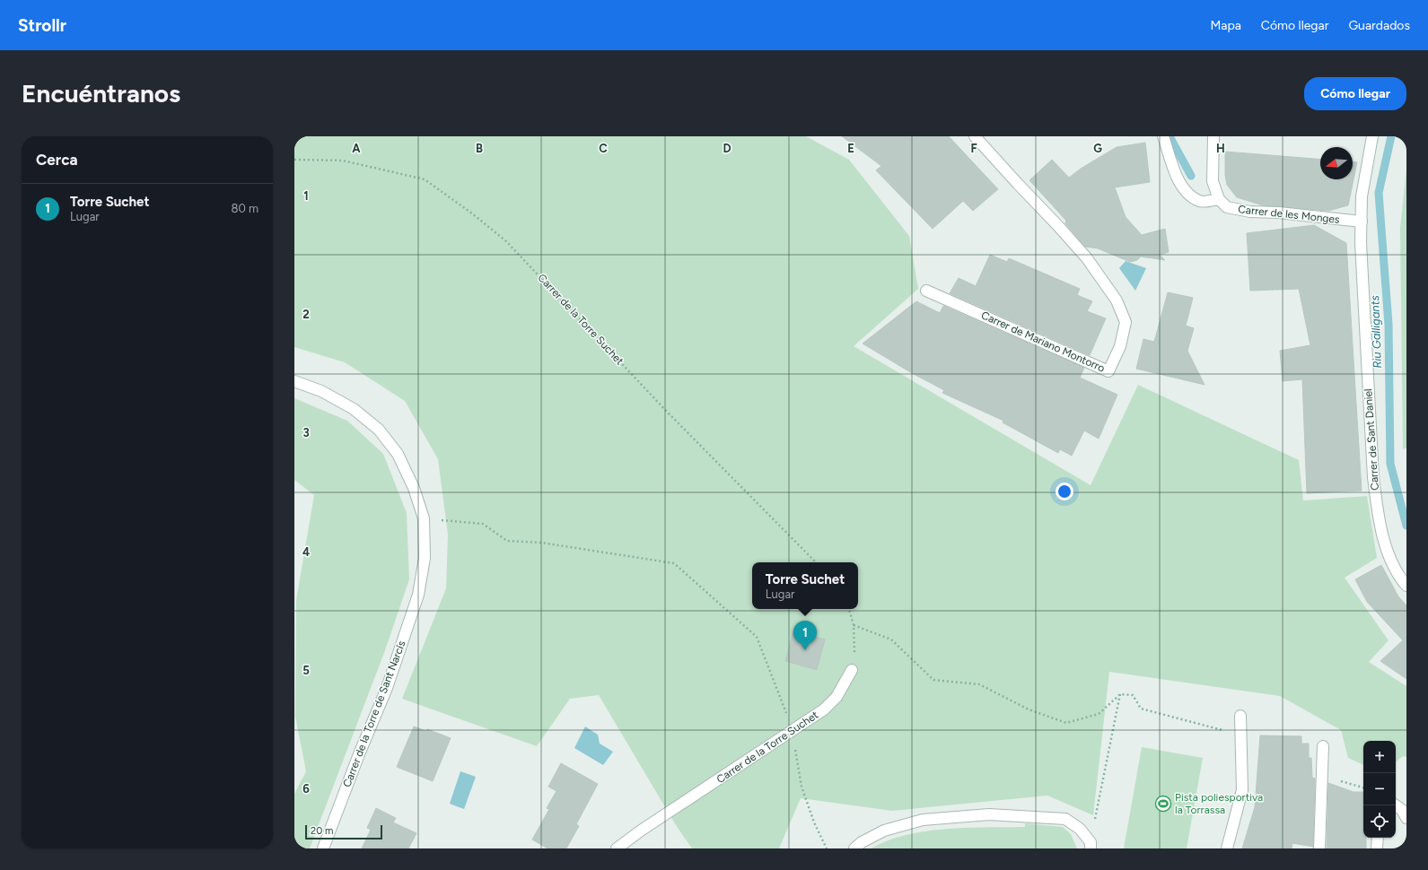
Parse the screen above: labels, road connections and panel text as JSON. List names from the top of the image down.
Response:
{
  "streets": {
    "street": [
      "Carrer de les Monges",
      "Carrer de la Torre Suchet",
      "Carrer de Mariano Montorro",
      "Carrer de Sant Daniel",
      "Carrer de la Torre de Sant Narcís"
    ]
  },
  "crossings": [
    ["Carrer de les Monges", "Carrer de Sant Daniel"]
  ],
  "water": ["Riu Galligants"],
  "places": {
    "sports": ["Pista poliesportiva la Torrassa"]
  },
  "scale_bar": "20 m",
  "north": "left",
  "page": {
    "header": "Strollr",
    "nav": ["Mapa", "Cómo llegar", "Guardados"],
    "buttons": "Cómo llegar",
    "title": "Encuéntranos",
    "heading": "Cerca",
    "list": [
      {
        "mark": "1",
        "name": "Torre Suchet",
        "note": "Lugar",
        "value": "80 m"
      }
    ],
    "popup": ["Torre Suchet", "Lugar"],
    "pins": "1",
    "map_buttons": ["+", "−"],
    "scale": "20 m"
  },
  "grid": {
    "columns": [
      "A",
      "B",
      "C",
      "D",
      "E",
      "F",
      "G",
      "H"
    ],
    "rows": [
      "1",
      "2",
      "3",
      "4",
      "5",
      "6"
    ]
  }
}
